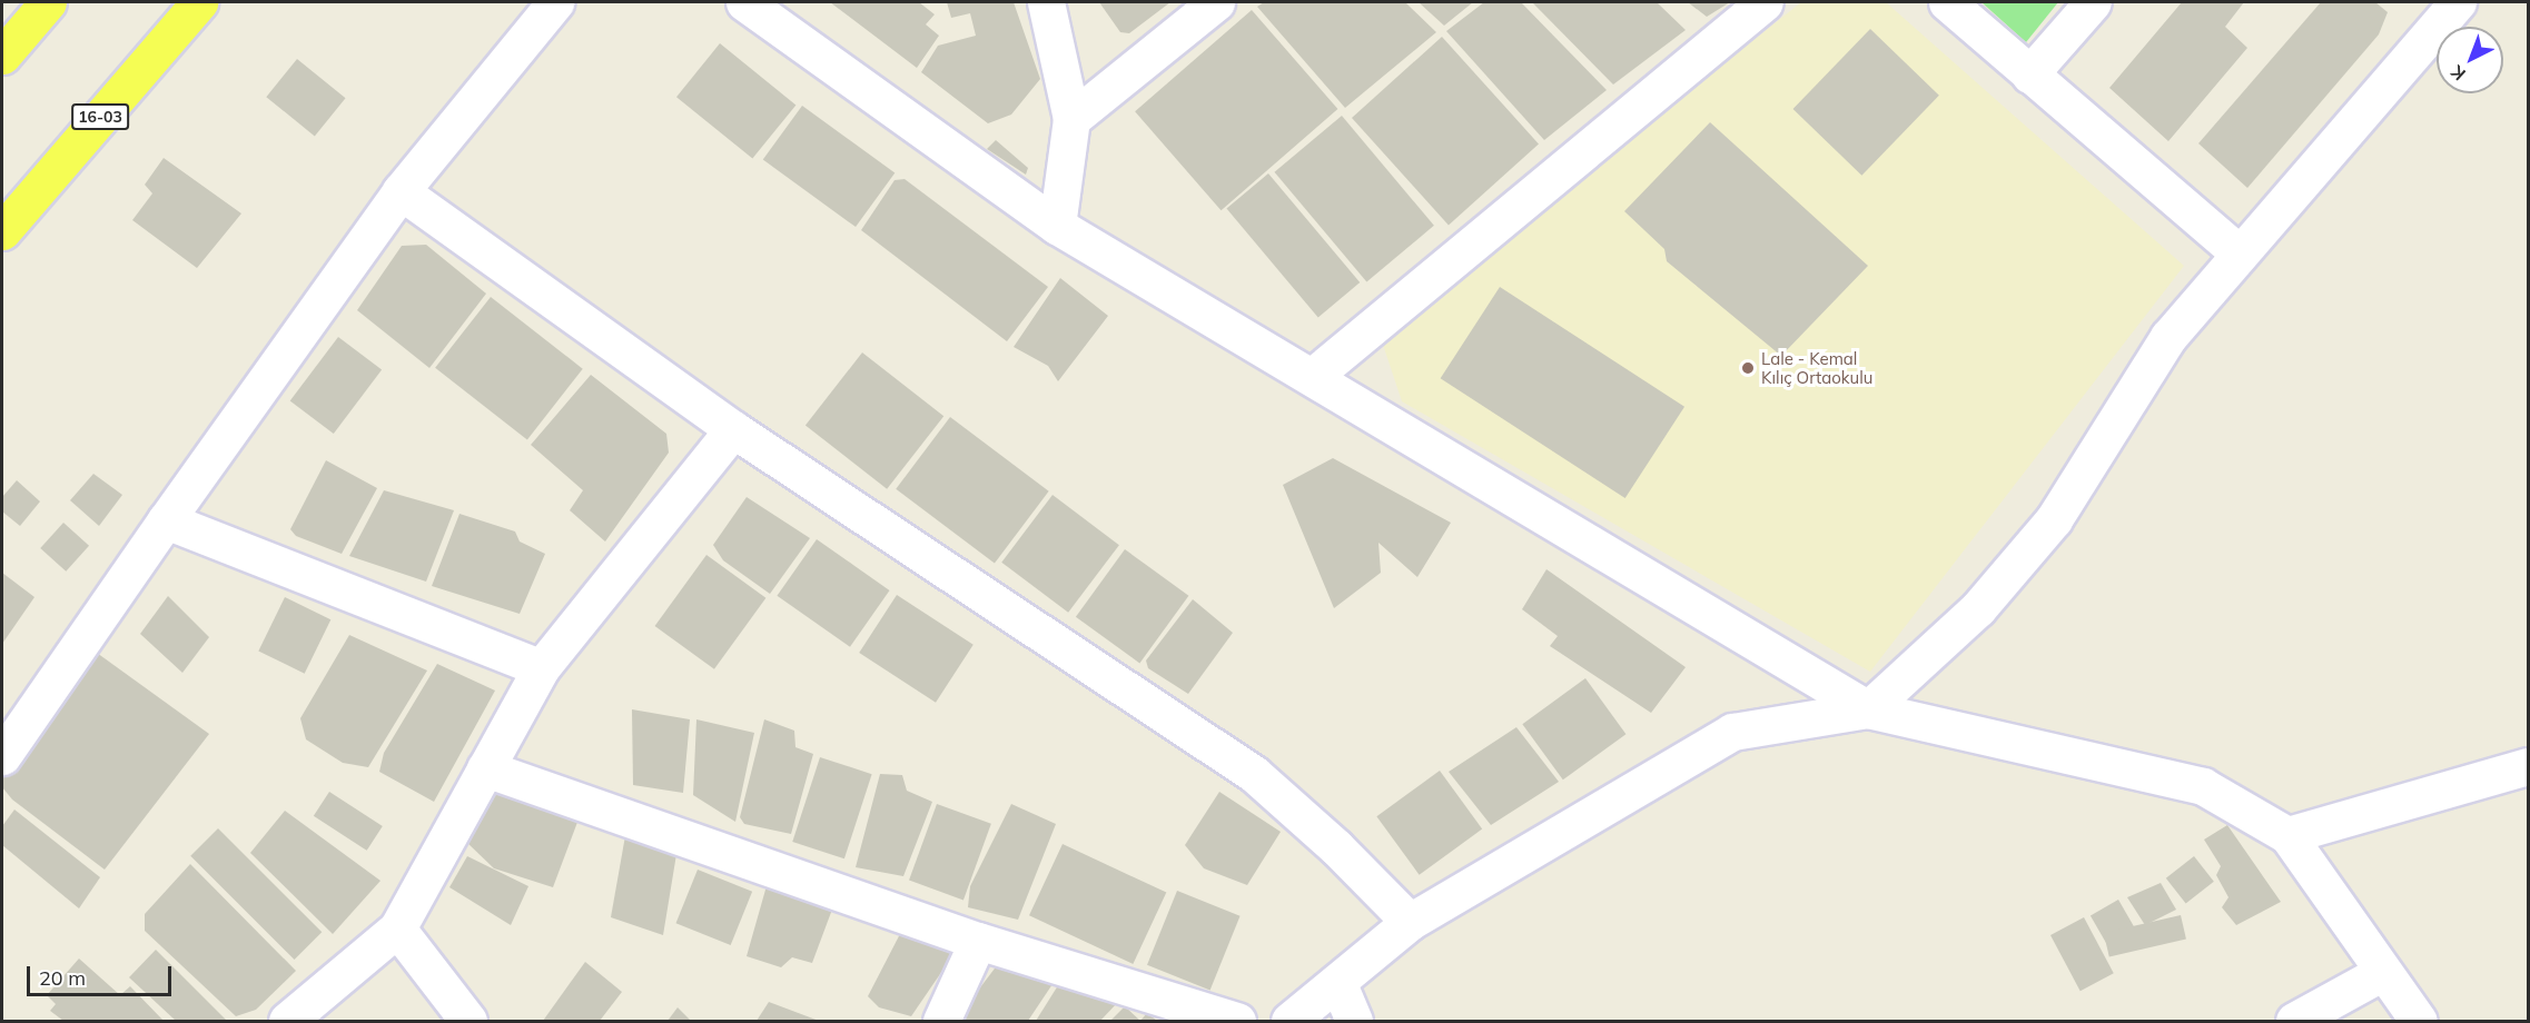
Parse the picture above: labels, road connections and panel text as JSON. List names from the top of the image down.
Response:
{
  "streets": {
    "main road": ["16-03"]
  },
  "places": ["Lale - Kemal Kılıç Ortaokulu"],
  "scale_bar": "20 m",
  "north": "bottom left"
}
